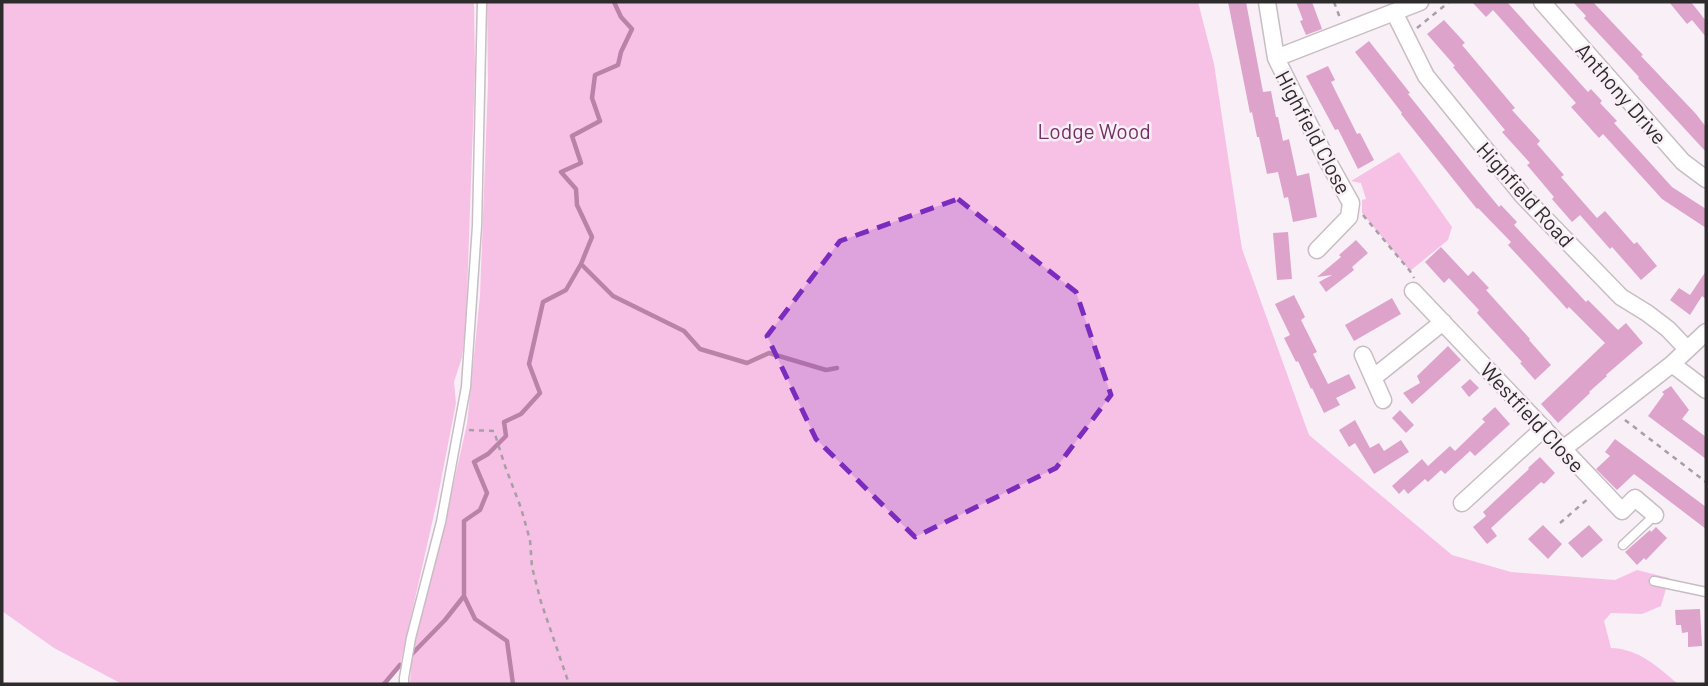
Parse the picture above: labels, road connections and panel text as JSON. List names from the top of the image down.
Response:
{
  "streets": {
    "street": [
      "Anthony Drive",
      "Highfield Close",
      "Highfield Road",
      "Westfield Close"
    ]
  },
  "parks": ["Lodge Wood"]
}
